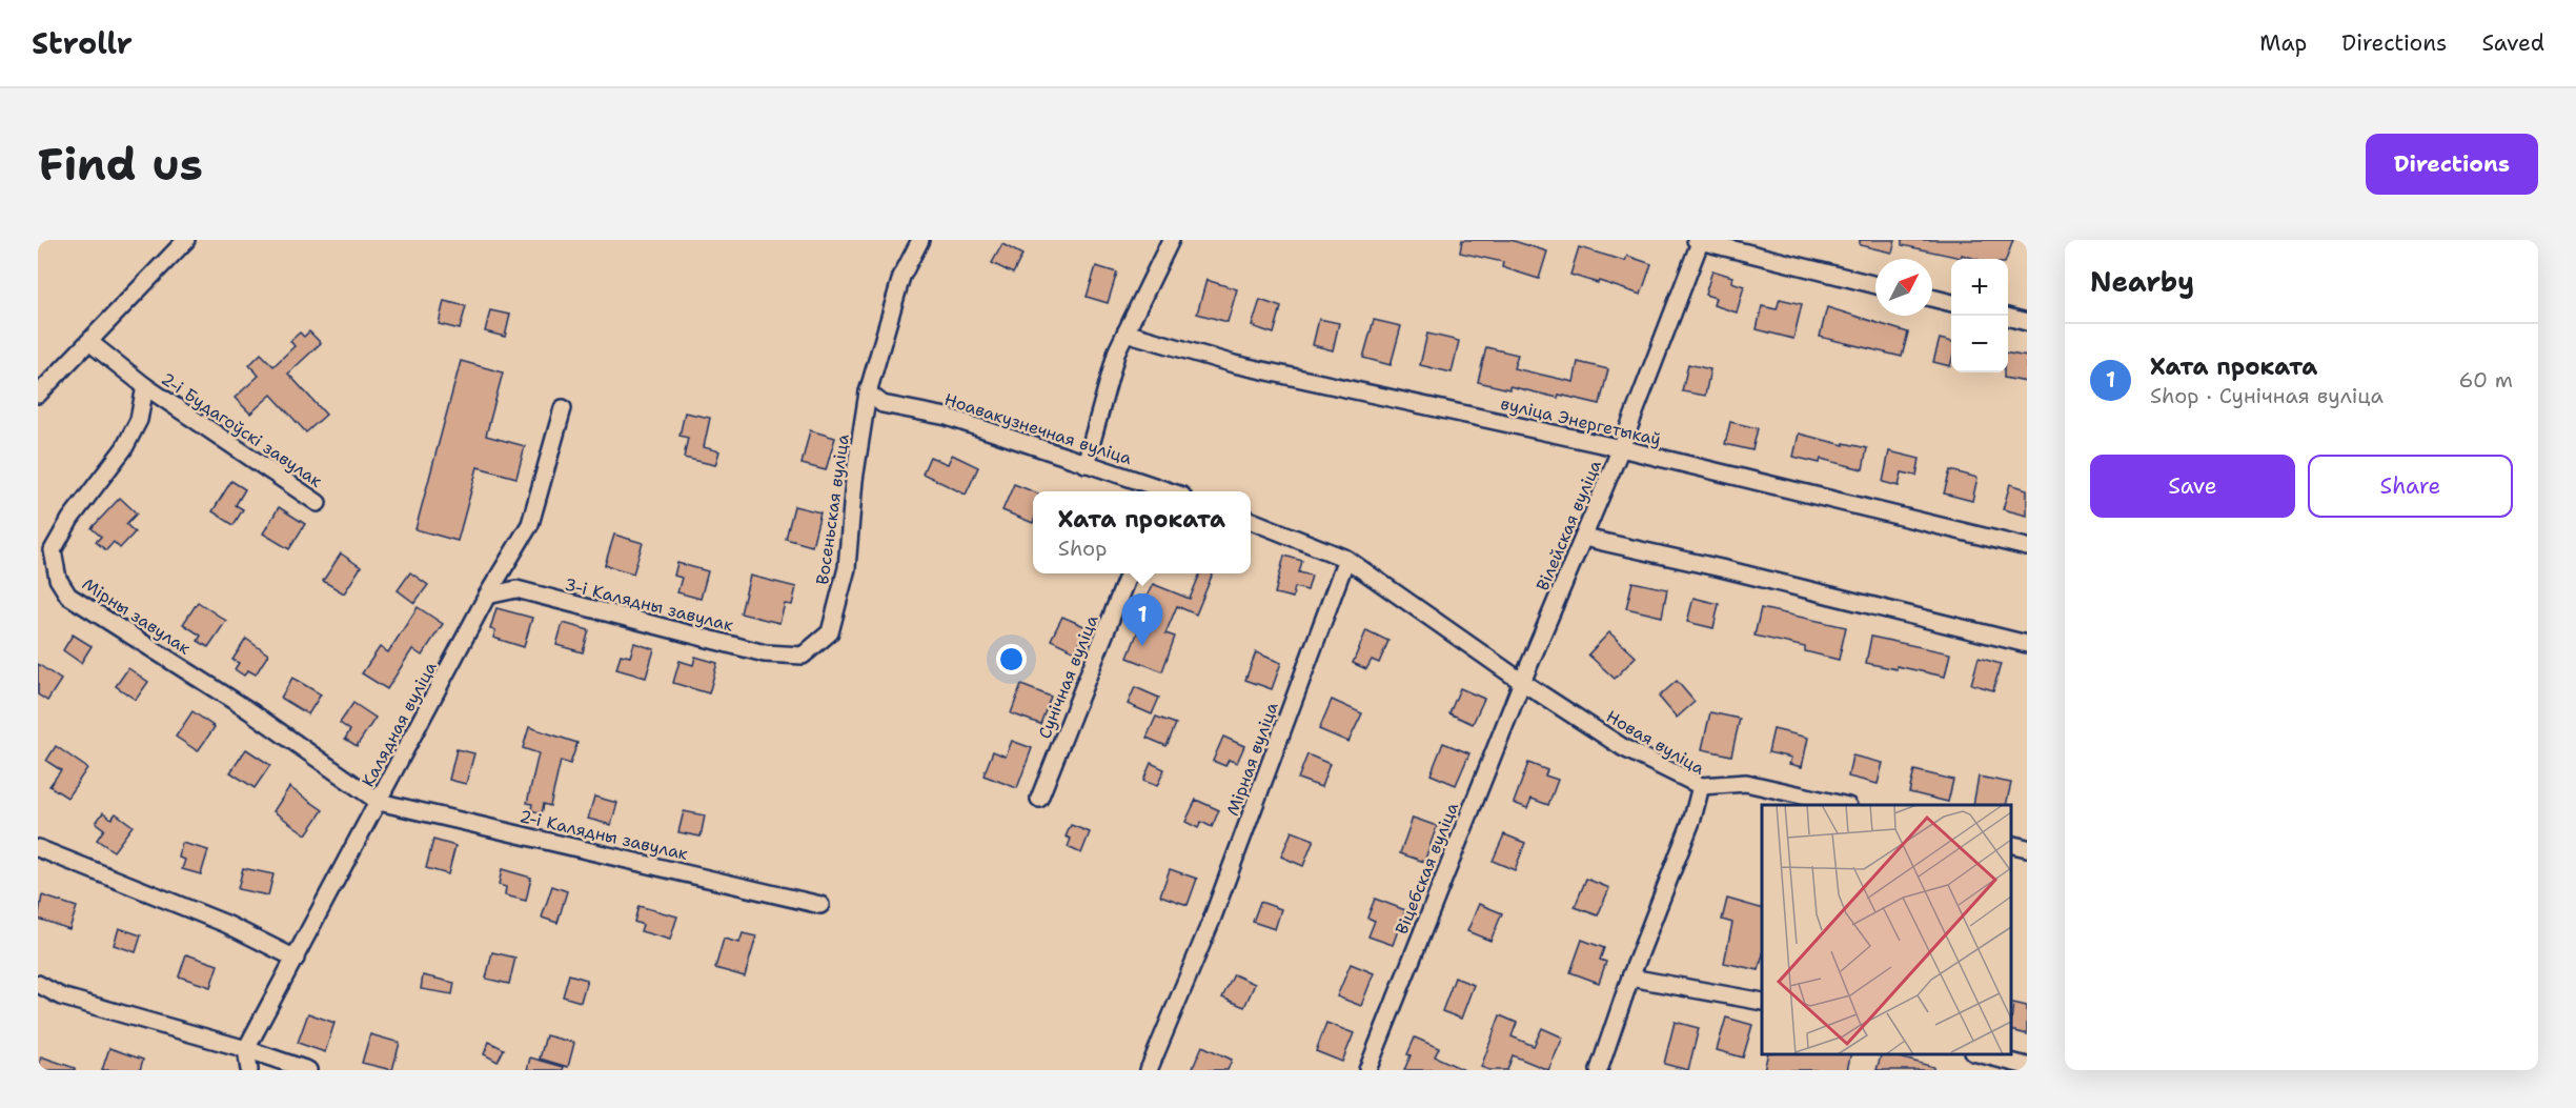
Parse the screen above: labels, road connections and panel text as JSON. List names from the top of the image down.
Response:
{
  "streets": {
    "street": [
      "вуліца Энергетыкаў",
      "Ноавакузнечная вуліца",
      "2-і Будагоўскі завулак",
      "Восеньская вуліца",
      "Вілейская вуліца",
      "3-і Калядны завулак",
      "Мірны завулак",
      "Сунічная вуліца",
      "Калядная вуліца",
      "Новая вуліца",
      "Мірная вуліца",
      "2-і Калядны завулак",
      "Віцебская вуліца"
    ]
  },
  "crossings": [
    ["вуліца Энергетыкаў", "Вілейская вуліца"],
    ["Ноавакузнечная вуліца", "Восеньская вуліца"],
    ["2-і Будагоўскі завулак", "Мірны завулак"],
    ["Восеньская вуліца", "3-і Калядны завулак"],
    ["Вілейская вуліца", "Новая вуліца"],
    ["Вілейская вуліца", "Віцебская вуліца"],
    ["3-і Калядны завулак", "Калядная вуліца"],
    ["Мірны завулак", "Калядная вуліца"],
    ["Мірны завулак", "2-і Калядны завулак"],
    ["Калядная вуліца", "2-і Калядны завулак"],
    ["Новая вуліца", "Мірная вуліца"],
    ["Новая вуліца", "Віцебская вуліца"]
  ],
  "north": "top right",
  "page": {
    "header": "Strollr",
    "nav": ["Map", "Directions", "Saved"],
    "buttons": [
      "Directions",
      ["Save", "Share"]
    ],
    "title": "Find us",
    "heading": "Nearby",
    "map_buttons": ["+", "−"],
    "list": [
      {
        "mark": "1",
        "name": "Хата проката",
        "note": "Shop · Сунічная вуліца",
        "value": "60 m"
      }
    ],
    "popup": ["Хата проката", "Shop"],
    "pins": "1"
  }
}
